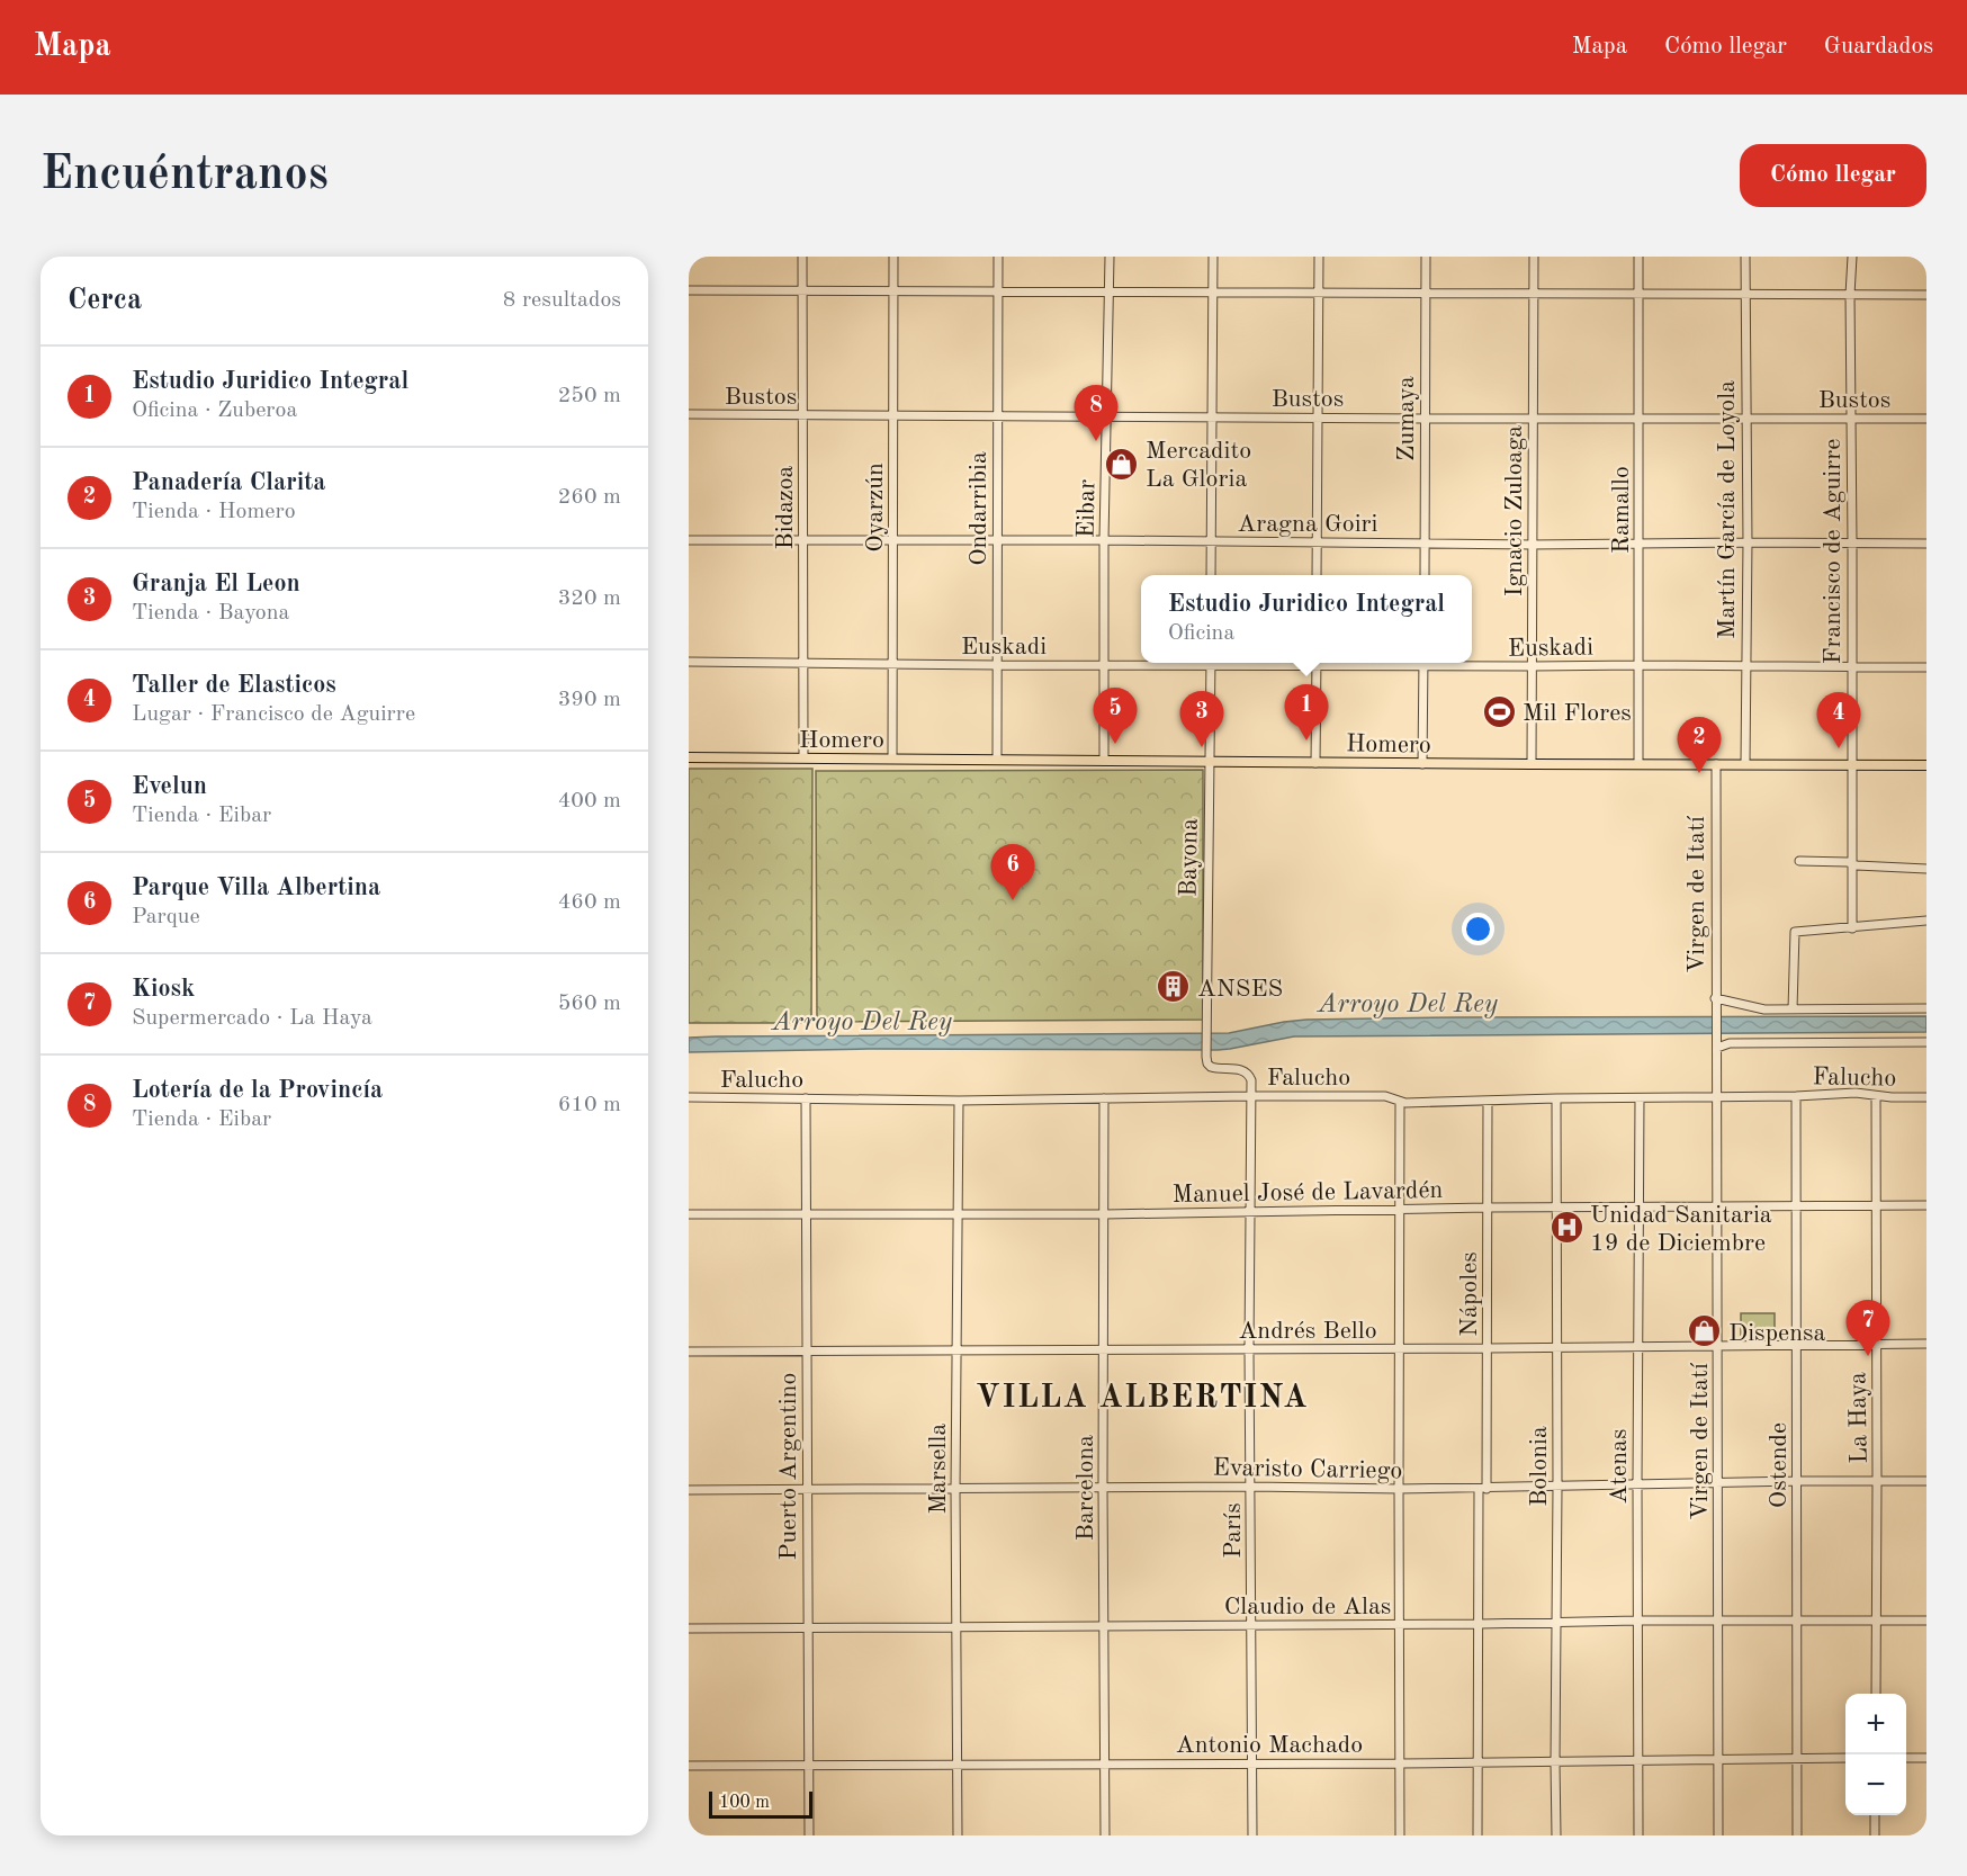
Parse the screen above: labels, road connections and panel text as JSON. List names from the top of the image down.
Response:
{
  "streets": {
    "main road": ["Homero"],
    "street": [
      "Bustos",
      "Zumaya",
      "Bidazoa",
      "Oyarzún",
      "Ondarribia",
      "Eibar",
      "Ramallo",
      "Martín García de Loyola",
      "Ignacio Zuloaga",
      "Aragna Goiri",
      "Francisco de Aguirre",
      "Euskadi",
      "Bayona",
      "Virgen de Itatí",
      "Falucho",
      "Manuel José de Lavardén",
      "Nápoles",
      "Andrés Bello",
      "La Haya",
      "Ostende",
      "Puerto Argentino",
      "Bolonia",
      "Atenas",
      "Evaristo Carriego",
      "Marsella",
      "Barcelona",
      "París",
      "Claudio de Alas",
      "Antonio Machado"
    ]
  },
  "crossings": [
    ["Bustos", "Zumaya"],
    ["Bustos", "Bidazoa"],
    ["Bustos", "Oyarzún"],
    ["Bustos", "Ondarribia"],
    ["Bustos", "Eibar"],
    ["Bustos", "Ramallo"],
    ["Bustos", "Martín García de Loyola"],
    ["Bustos", "Ignacio Zuloaga"],
    ["Bustos", "Francisco de Aguirre"],
    ["Zumaya", "Aragna Goiri"],
    ["Bidazoa", "Aragna Goiri"],
    ["Bidazoa", "Euskadi"],
    ["Bidazoa", "Homero"],
    ["Oyarzún", "Aragna Goiri"],
    ["Oyarzún", "Euskadi"],
    ["Oyarzún", "Homero"],
    ["Ondarribia", "Aragna Goiri"],
    ["Ondarribia", "Euskadi"],
    ["Ondarribia", "Homero"],
    ["Eibar", "Aragna Goiri"],
    ["Eibar", "Euskadi"],
    ["Eibar", "Homero"],
    ["Ramallo", "Aragna Goiri"],
    ["Ramallo", "Euskadi"],
    ["Ramallo", "Homero"],
    ["Martín García de Loyola", "Aragna Goiri"],
    ["Martín García de Loyola", "Euskadi"],
    ["Martín García de Loyola", "Homero"],
    ["Ignacio Zuloaga", "Aragna Goiri"],
    ["Ignacio Zuloaga", "Euskadi"],
    ["Ignacio Zuloaga", "Homero"],
    ["Aragna Goiri", "Francisco de Aguirre"],
    ["Francisco de Aguirre", "Euskadi"],
    ["Francisco de Aguirre", "Homero"],
    ["Homero", "Bayona"],
    ["Homero", "Virgen de Itatí"],
    ["Bayona", "París"],
    ["Virgen de Itatí", "Falucho"],
    ["Virgen de Itatí", "Manuel José de Lavardén"],
    ["Virgen de Itatí", "Andrés Bello"],
    ["Virgen de Itatí", "Evaristo Carriego"],
    ["Virgen de Itatí", "Claudio de Alas"],
    ["Virgen de Itatí", "Antonio Machado"],
    ["Falucho", "Nápoles"],
    ["Falucho", "La Haya"],
    ["Falucho", "Ostende"],
    ["Falucho", "Puerto Argentino"],
    ["Falucho", "Bolonia"],
    ["Falucho", "Atenas"],
    ["Falucho", "Marsella"],
    ["Falucho", "Barcelona"],
    ["Falucho", "París"],
    ["Manuel José de Lavardén", "Nápoles"],
    ["Manuel José de Lavardén", "La Haya"],
    ["Manuel José de Lavardén", "Ostende"],
    ["Manuel José de Lavardén", "Puerto Argentino"],
    ["Manuel José de Lavardén", "Bolonia"],
    ["Manuel José de Lavardén", "Atenas"],
    ["Manuel José de Lavardén", "Marsella"],
    ["Manuel José de Lavardén", "Barcelona"],
    ["Manuel José de Lavardén", "París"],
    ["Nápoles", "Andrés Bello"],
    ["Nápoles", "Evaristo Carriego"],
    ["Nápoles", "Claudio de Alas"],
    ["Nápoles", "Antonio Machado"],
    ["Andrés Bello", "La Haya"],
    ["Andrés Bello", "Ostende"],
    ["Andrés Bello", "Puerto Argentino"],
    ["Andrés Bello", "Bolonia"],
    ["Andrés Bello", "Atenas"],
    ["Andrés Bello", "Marsella"],
    ["Andrés Bello", "Barcelona"],
    ["Andrés Bello", "París"],
    ["La Haya", "Evaristo Carriego"],
    ["La Haya", "Claudio de Alas"],
    ["Ostende", "Evaristo Carriego"],
    ["Ostende", "Claudio de Alas"],
    ["Ostende", "Antonio Machado"],
    ["Puerto Argentino", "Evaristo Carriego"],
    ["Puerto Argentino", "Claudio de Alas"],
    ["Puerto Argentino", "Antonio Machado"],
    ["Bolonia", "Evaristo Carriego"],
    ["Bolonia", "Claudio de Alas"],
    ["Bolonia", "Antonio Machado"],
    ["Atenas", "Evaristo Carriego"],
    ["Atenas", "Claudio de Alas"],
    ["Atenas", "Antonio Machado"],
    ["Evaristo Carriego", "Marsella"],
    ["Evaristo Carriego", "Barcelona"],
    ["Evaristo Carriego", "París"],
    ["Marsella", "Claudio de Alas"],
    ["Marsella", "Antonio Machado"],
    ["Barcelona", "Claudio de Alas"],
    ["Barcelona", "Antonio Machado"],
    ["París", "Claudio de Alas"],
    ["París", "Antonio Machado"]
  ],
  "districts": ["VILLA ALBERTINA"],
  "water": ["Arroyo Del Rey"],
  "places": {
    "shop": ["Mercadito La Gloria", "Dispensa"],
    "sports": ["Mil Flores"],
    "building": ["ANSES"],
    "hospital": ["Unidad Sanitaria 19 de Diciembre"]
  },
  "scale_bar": "100 m",
  "page": {
    "header": "Mapa",
    "nav": ["Mapa", "Cómo llegar", "Guardados"],
    "buttons": "Cómo llegar",
    "title": "Encuéntranos",
    "heading": ["Cerca", "8 resultados"],
    "list": [
      {
        "mark": "1",
        "name": "Estudio Juridico Integral",
        "note": "Oficina · Zuberoa",
        "value": "250 m"
      },
      {
        "mark": "2",
        "name": "Panadería Clarita",
        "note": "Tienda · Homero",
        "value": "260 m"
      },
      {
        "mark": "3",
        "name": "Granja El Leon",
        "note": "Tienda · Bayona",
        "value": "320 m"
      },
      {
        "mark": "4",
        "name": "Taller de Elasticos",
        "note": "Lugar · Francisco de Aguirre",
        "value": "390 m"
      },
      {
        "mark": "5",
        "name": "Evelun",
        "note": "Tienda · Eibar",
        "value": "400 m"
      },
      {
        "mark": "6",
        "name": "Parque Villa Albertina",
        "note": "Parque",
        "value": "460 m"
      },
      {
        "mark": "7",
        "name": "Kiosk",
        "note": "Supermercado · La Haya",
        "value": "560 m"
      },
      {
        "mark": "8",
        "name": "Lotería de la Provincía",
        "note": "Tienda · Eibar",
        "value": "610 m"
      }
    ],
    "pins": [
      "8",
      "1",
      "5",
      "3",
      "4",
      "2",
      "6",
      "7"
    ],
    "popup": ["Estudio Juridico Integral", "Oficina"],
    "map_buttons": ["+", "−"],
    "scale": "100 m"
  }
}
